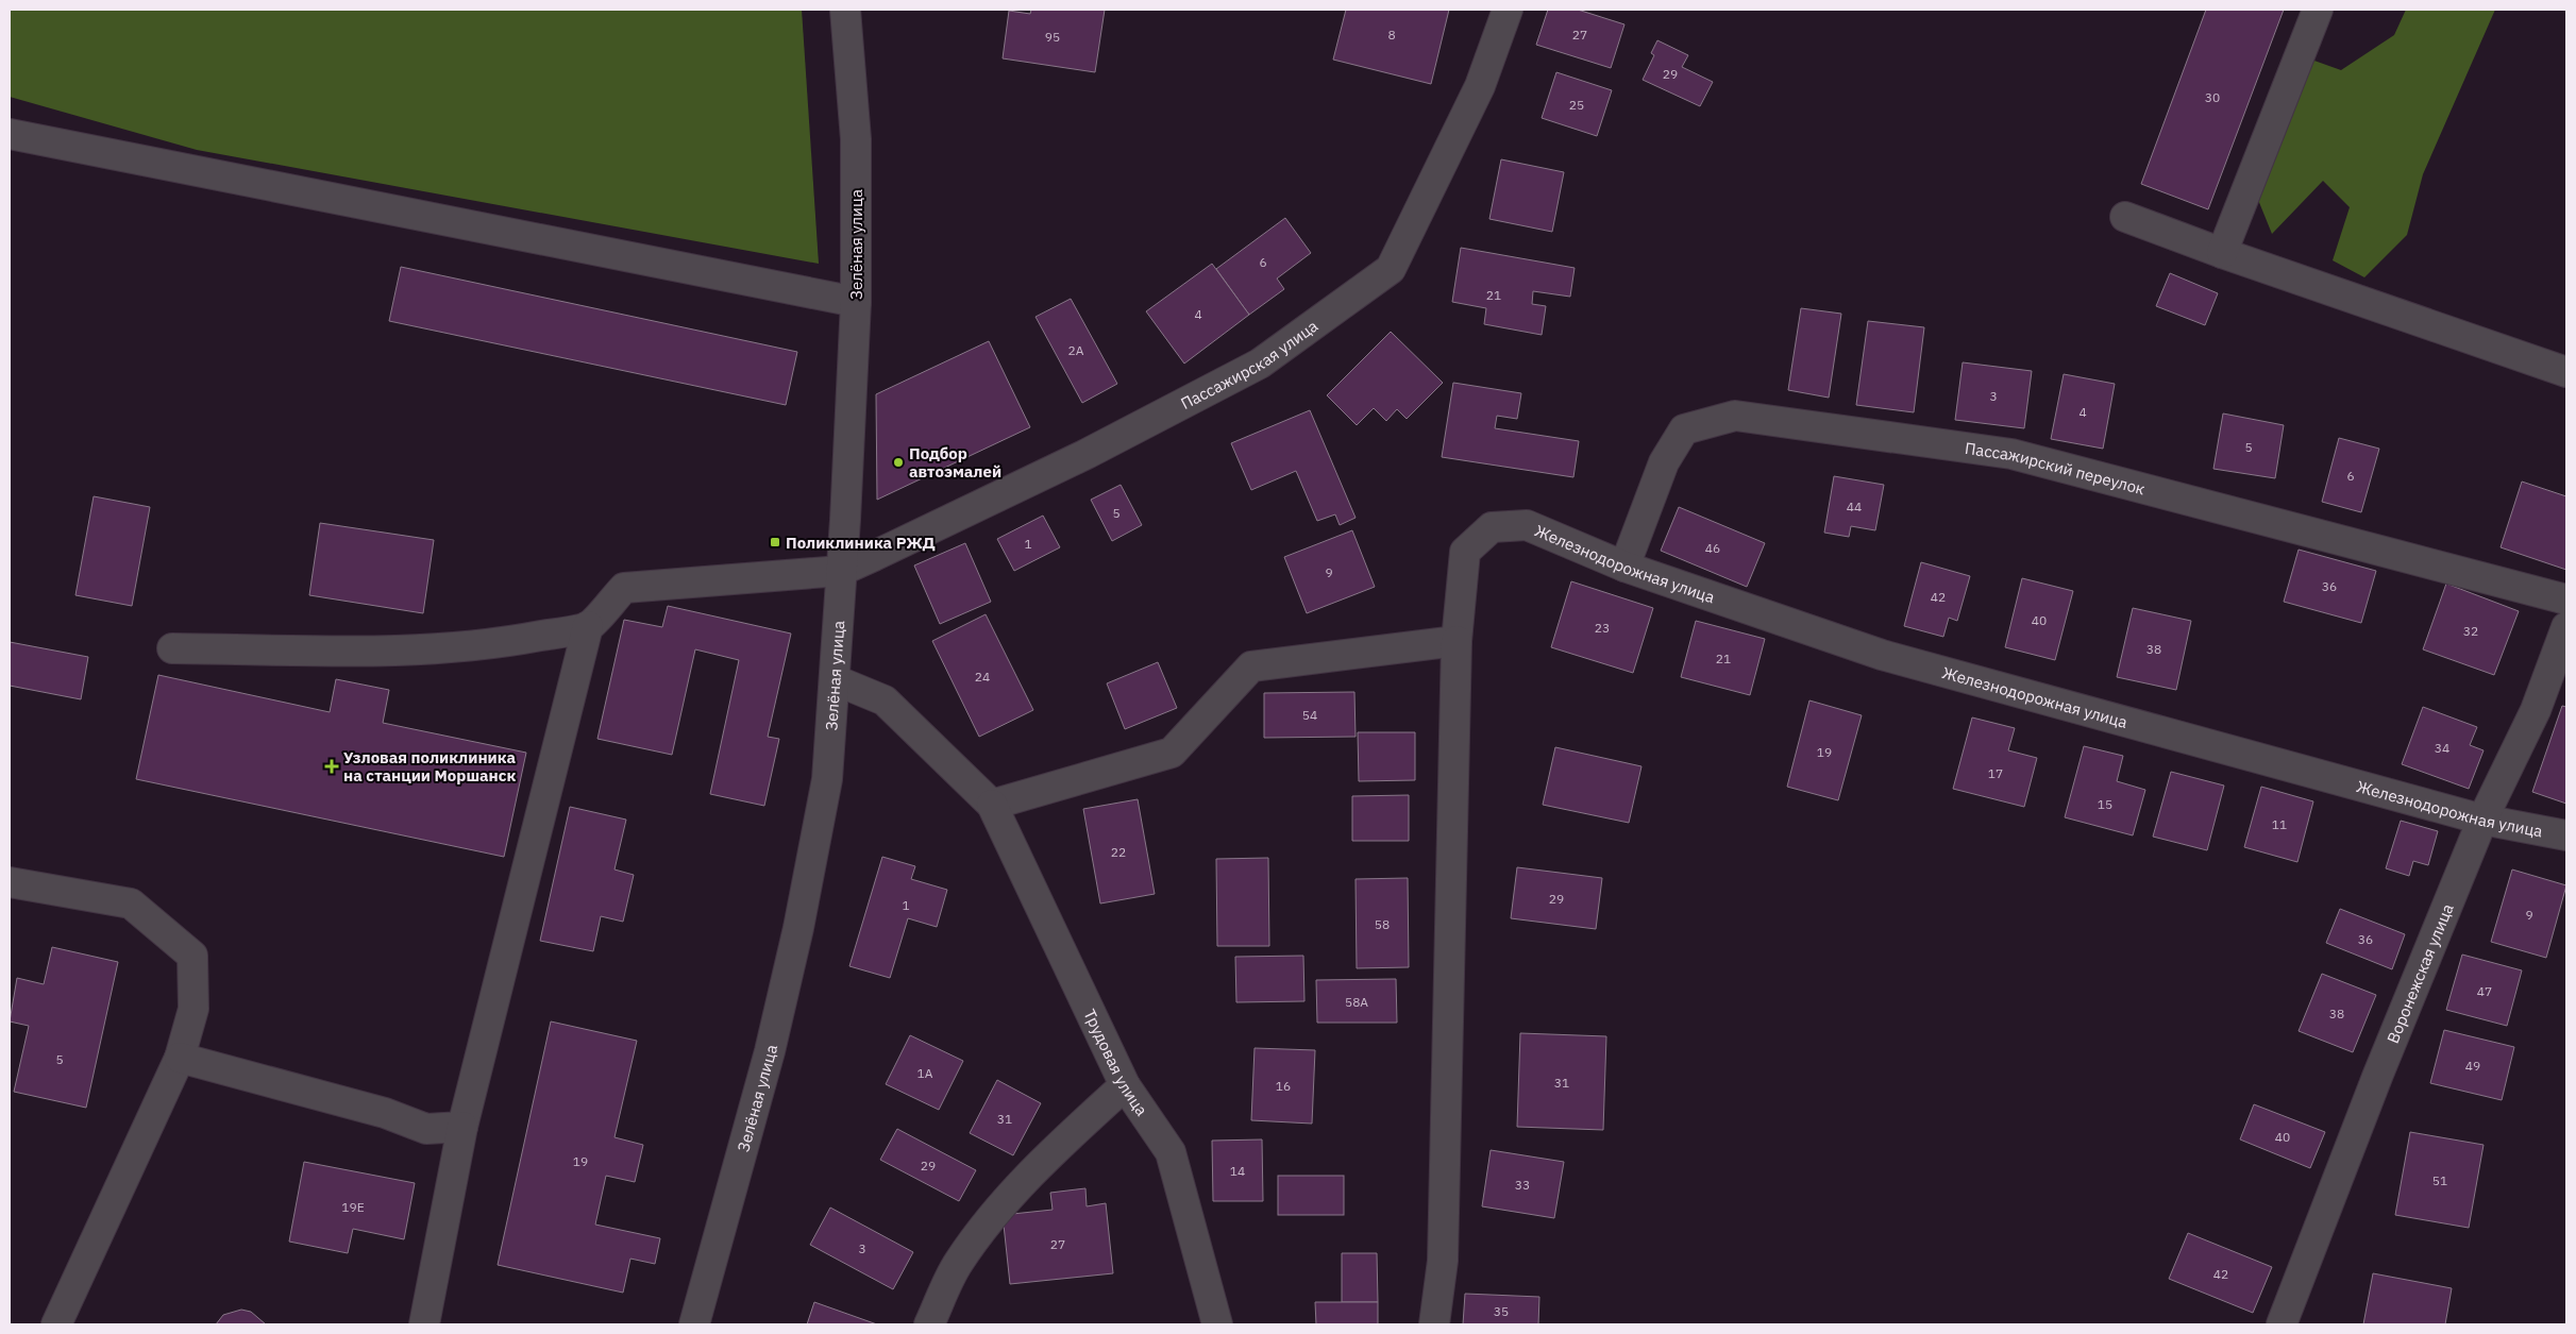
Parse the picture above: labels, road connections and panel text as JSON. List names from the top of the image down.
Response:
{
  "streets": {
    "street": [
      "Зелёная улица",
      "Пассажирская улица",
      "Пассажирский переулок",
      "Железнодорожная улица",
      "Воронежская улица",
      "Трудовая улица"
    ]
  },
  "crossings": [
    ["Зелёная улица", "Пассажирская улица"],
    ["Пассажирский переулок", "Железнодорожная улица"],
    ["Железнодорожная улица", "Воронежская улица"]
  ],
  "places": {
    "other": ["Подбор автоэмалей"],
    "transit": ["Поликлиника РЖД"],
    "health": ["Узловая поликлиника на станции Моршанск"]
  },
  "house_numbers": [
    "8",
    "27",
    "95",
    "29",
    "30",
    "25",
    "6",
    "21",
    "4",
    "2А",
    "3",
    "4",
    "5",
    "6",
    "44",
    "5",
    "1",
    "46",
    "9",
    "36",
    "42",
    "40",
    "23",
    "32",
    "38",
    "21",
    "24",
    "54",
    "34",
    "19",
    "17",
    "15",
    "11",
    "22",
    "29",
    "1",
    "9",
    "58",
    "36",
    "47",
    "58А",
    "38",
    "5",
    "49",
    "1А",
    "31",
    "16",
    "31",
    "40",
    "19",
    "29",
    "14",
    "51",
    "33",
    "19Е",
    "27",
    "3",
    "42",
    "35"
  ]
}
